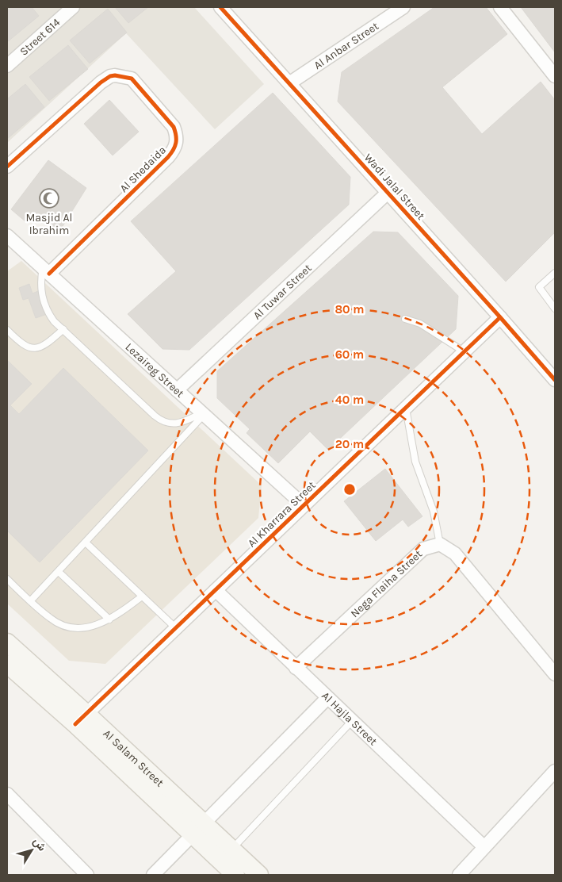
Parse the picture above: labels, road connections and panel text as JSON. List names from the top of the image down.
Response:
{
  "streets": {
    "street": [
      "Street 614",
      "Al Anbar Street",
      "Al Shedaida",
      "Wadi Jalal Street",
      "Al Tuwar Street",
      "Lezaireg Street",
      "Al Kharrara Street",
      "Nega Flaiha Street",
      "Al Hajla Street",
      "Al Salam Street"
    ]
  },
  "crossings": [
    ["Al Anbar Street", "Wadi Jalal Street"],
    ["Al Shedaida", "Lezaireg Street"],
    ["Wadi Jalal Street", "Al Tuwar Street"],
    ["Wadi Jalal Street", "Al Kharrara Street"],
    ["Al Tuwar Street", "Lezaireg Street"],
    ["Lezaireg Street", "Al Kharrara Street"],
    ["Al Kharrara Street", "Al Hajla Street"],
    ["Al Kharrara Street", "Al Salam Street"],
    ["Nega Flaiha Street", "Al Hajla Street"]
  ],
  "places": {
    "mosque": ["Masjid Al Ibrahim"]
  },
  "north": "top right",
  "rings": [
    "80 m",
    "60 m",
    "40 m",
    "20 m"
  ]
}
